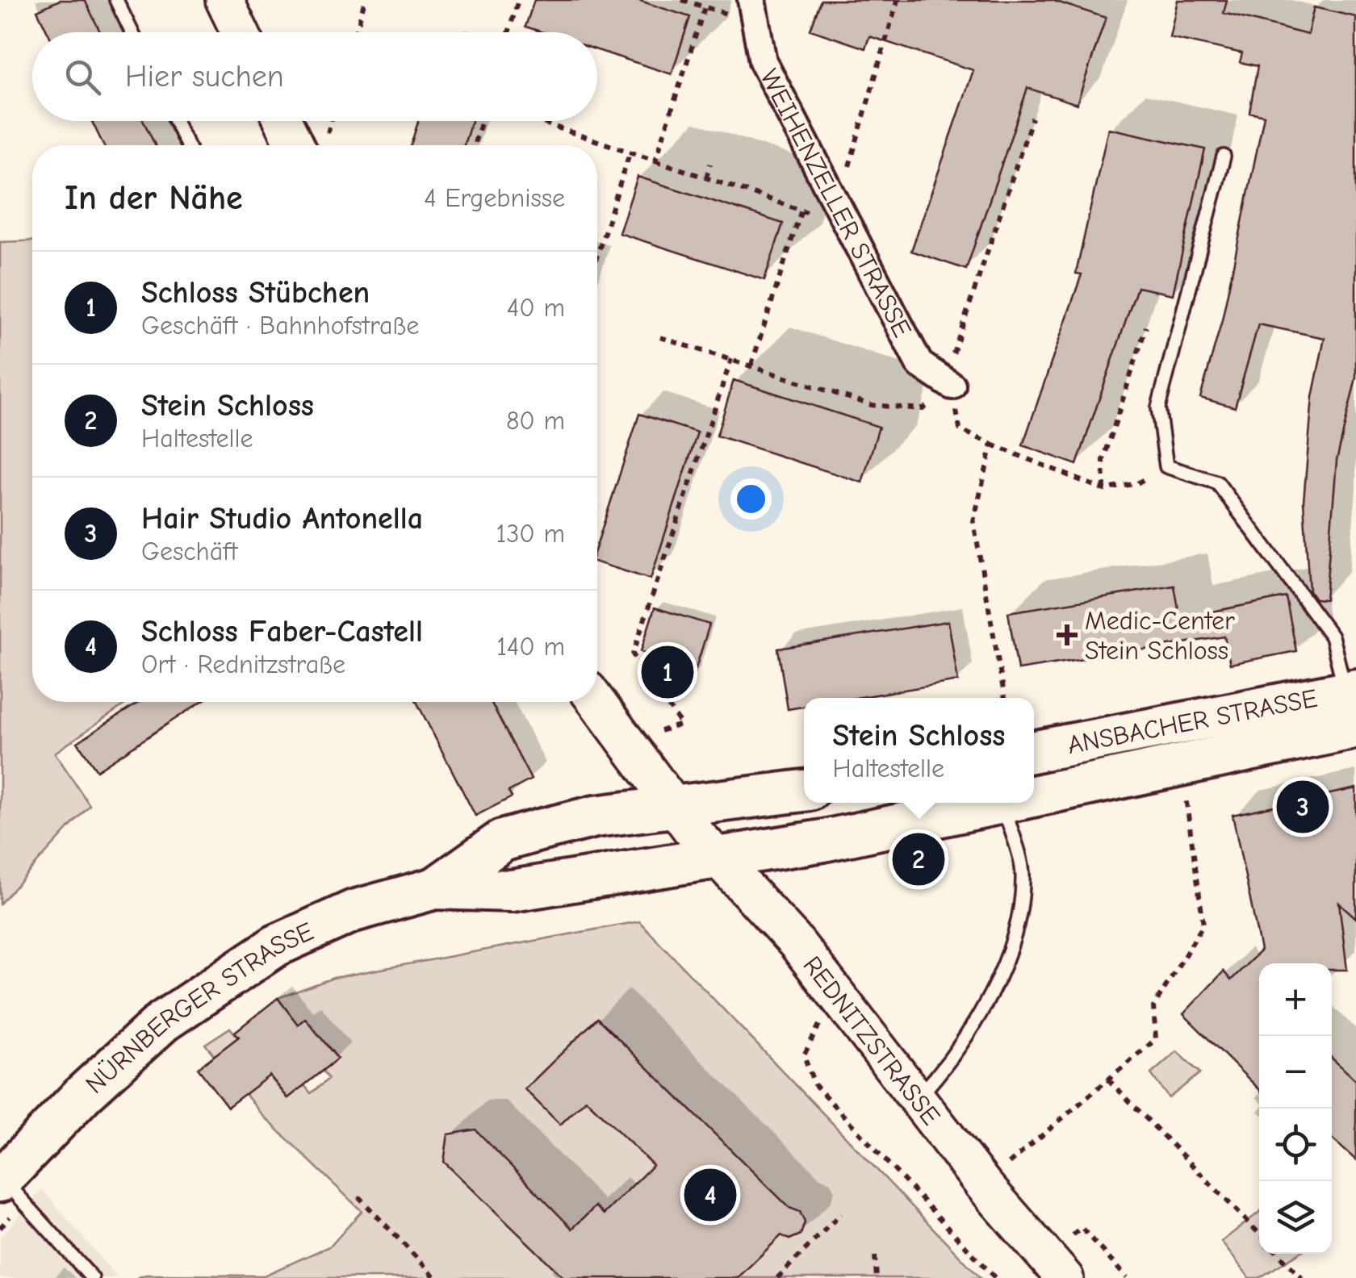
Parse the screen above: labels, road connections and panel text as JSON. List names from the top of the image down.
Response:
{
  "streets": {
    "main road": ["ANSBACHER STRASSE", "NÜRNBERGER STRASSE", "REDNITZSTRASSE"],
    "street": ["WEIHENZELLER STRASSE"]
  },
  "crossings": [
    ["ANSBACHER STRASSE", "NÜRNBERGER STRASSE"],
    ["ANSBACHER STRASSE", "REDNITZSTRASSE"],
    ["NÜRNBERGER STRASSE", "REDNITZSTRASSE"]
  ],
  "places": {
    "health": ["Medic-Center Stein Schloss"]
  },
  "page": {
    "search": "Hier suchen",
    "heading": ["In der Nähe", "4 Ergebnisse"],
    "list": [
      {
        "mark": "1",
        "name": "Schloss Stübchen",
        "note": "Geschäft · Bahnhofstraße",
        "value": "40 m"
      },
      {
        "mark": "2",
        "name": "Stein Schloss",
        "note": "Haltestelle",
        "value": "80 m"
      },
      {
        "mark": "3",
        "name": "Hair Studio Antonella",
        "note": "Geschäft",
        "value": "130 m"
      },
      {
        "mark": "4",
        "name": "Schloss Faber-Castell",
        "note": "Ort · Rednitzstraße",
        "value": "140 m"
      }
    ],
    "pins": [
      "1",
      "3",
      "2",
      "4"
    ],
    "popup": ["Stein Schloss", "Haltestelle"],
    "map_buttons": ["+", "−"]
  }
}
